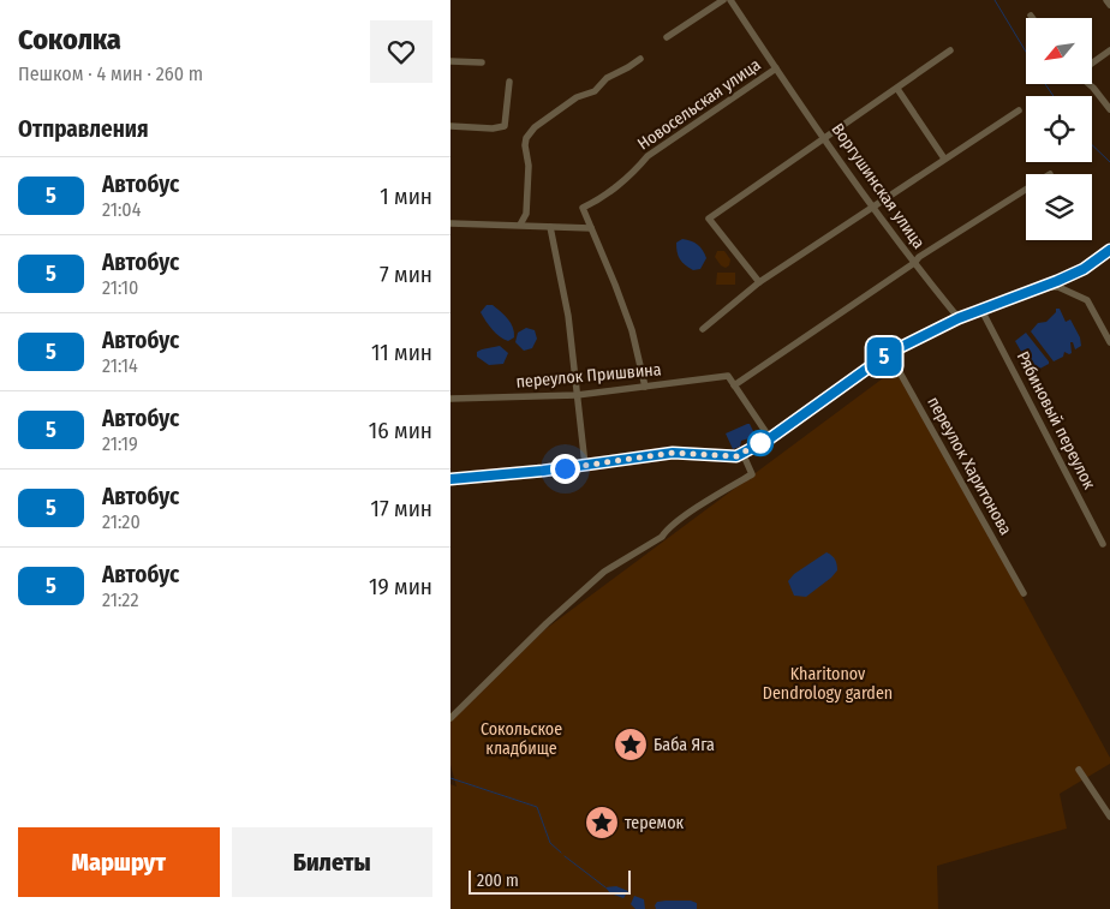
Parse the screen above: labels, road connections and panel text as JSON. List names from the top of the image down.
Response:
{
  "streets": {
    "street": [
      "Новосельская улица",
      "Воргушинская улица",
      "переулок Пришвина",
      "Рябиновый переулок",
      "переулок Харитонова"
    ]
  },
  "crossings": [
    ["Новосельская улица", "Воргушинская улица"]
  ],
  "parks": ["Kharitonov Dendrology garden", "Сокольское кладбище"],
  "places": {
    "place": ["Баба Яга", "теремок"]
  },
  "lines": ["bus line 5"],
  "scale_bar": "200 m",
  "north": "bottom left",
  "page": {
    "heading": [
      ["Соколка", "Пешком · 4 мин · 260 m"],
      "Отправления"
    ],
    "on_map": "5",
    "list": [
      {
        "mark": "5",
        "name": "Автобус",
        "note": "21:04",
        "value": "1 мин"
      },
      {
        "mark": "5",
        "name": "Автобус",
        "note": "21:10",
        "value": "7 мин"
      },
      {
        "mark": "5",
        "name": "Автобус",
        "note": "21:14",
        "value": "11 мин"
      },
      {
        "mark": "5",
        "name": "Автобус",
        "note": "21:19",
        "value": "16 мин"
      },
      {
        "mark": "5",
        "name": "Автобус",
        "note": "21:20",
        "value": "17 мин"
      },
      {
        "mark": "5",
        "name": "Автобус",
        "note": "21:22",
        "value": "19 мин"
      }
    ],
    "buttons": ["Маршрут", "Билеты"],
    "scale": "200 m"
  }
}
